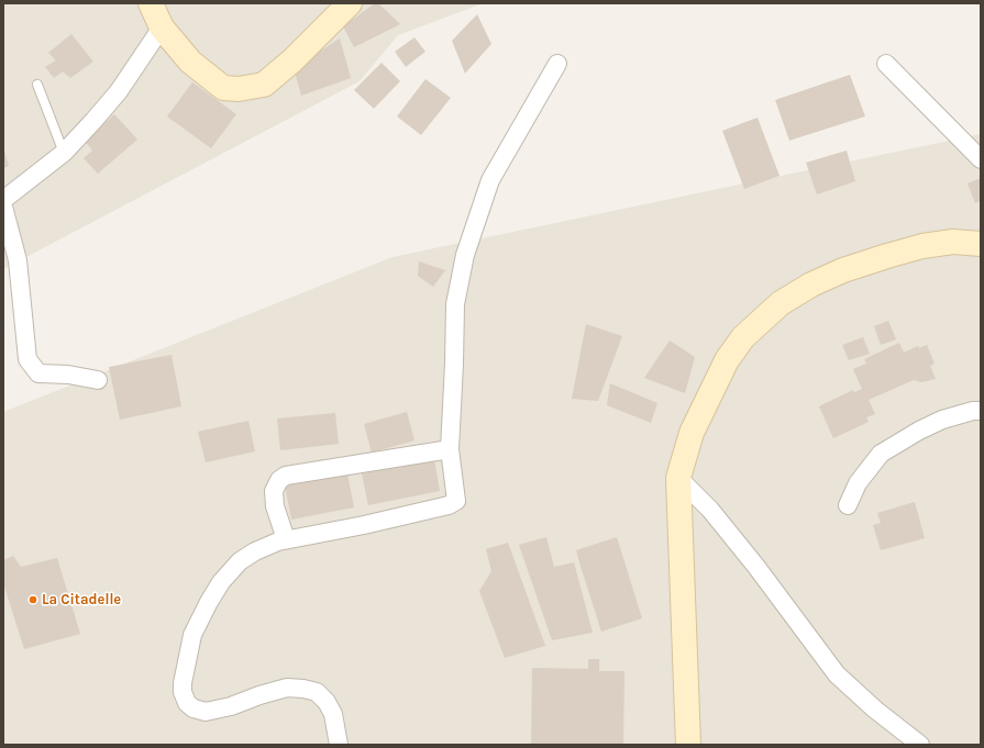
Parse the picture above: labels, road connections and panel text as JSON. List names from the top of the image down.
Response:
{
  "places": ["La Citadelle"]
}
